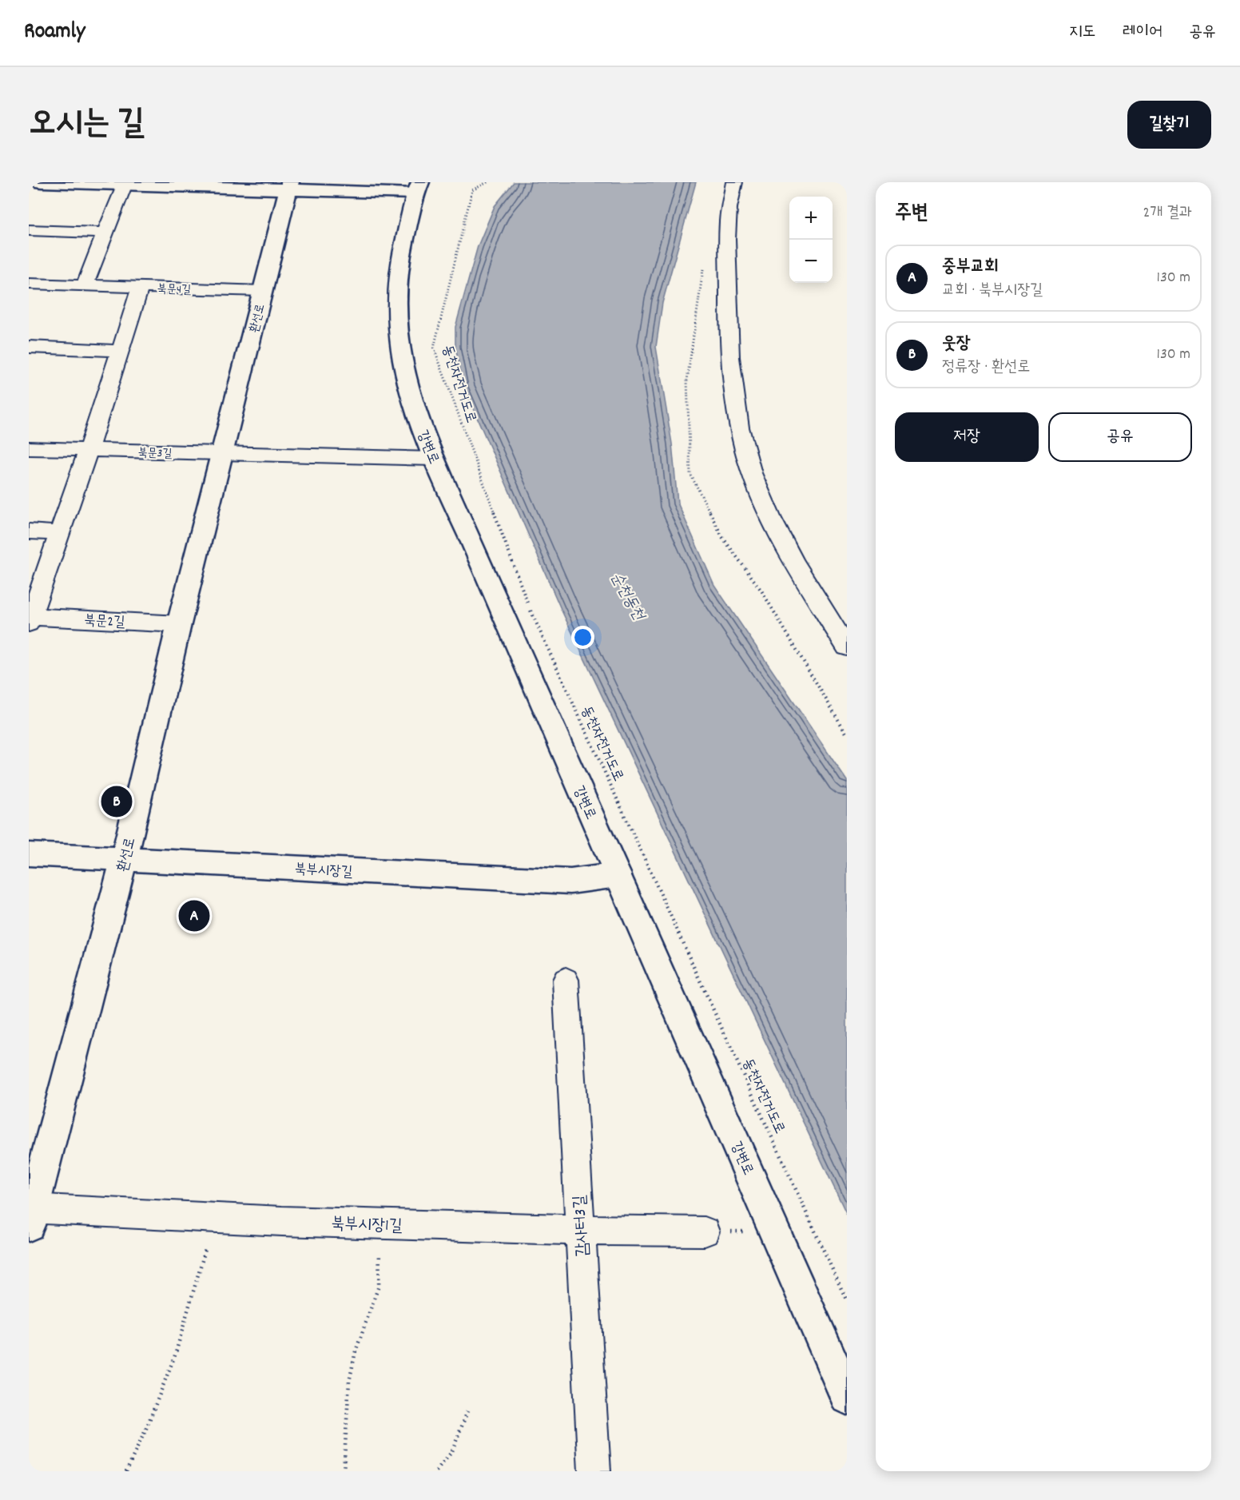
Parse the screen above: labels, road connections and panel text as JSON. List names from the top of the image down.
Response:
{
  "streets": {
    "street": [
      "북문4길",
      "환선로",
      "강변로",
      "북문3길",
      "북문2길",
      "북부시장길",
      "북부시장1길",
      "감사터3길"
    ],
    "path": ["동천자전거도로"]
  },
  "crossings": [
    ["북문4길", "환선로"],
    ["환선로", "강변로"],
    ["환선로", "북문3길"],
    ["환선로", "북문2길"],
    ["환선로", "북부시장길"],
    ["환선로", "북부시장1길"],
    ["강변로", "북부시장길"],
    ["북문3길", "북문2길"],
    ["북부시장1길", "감사터3길"]
  ],
  "water": ["순천동천"],
  "page": {
    "header": "Roamly",
    "nav": ["지도", "레이어", "공유"],
    "title": "오시는 길",
    "buttons": [
      "길찾기",
      ["저장", "공유"]
    ],
    "heading": ["주변", "2개 결과"],
    "map_buttons": ["+", "−"],
    "list": [
      {
        "mark": "A",
        "name": "중부교회",
        "note": "교회 · 북부시장길",
        "value": "130 m"
      },
      {
        "mark": "B",
        "name": "웃장",
        "note": "정류장 · 환선로",
        "value": "130 m"
      }
    ],
    "pins": ["B", "A"]
  }
}
